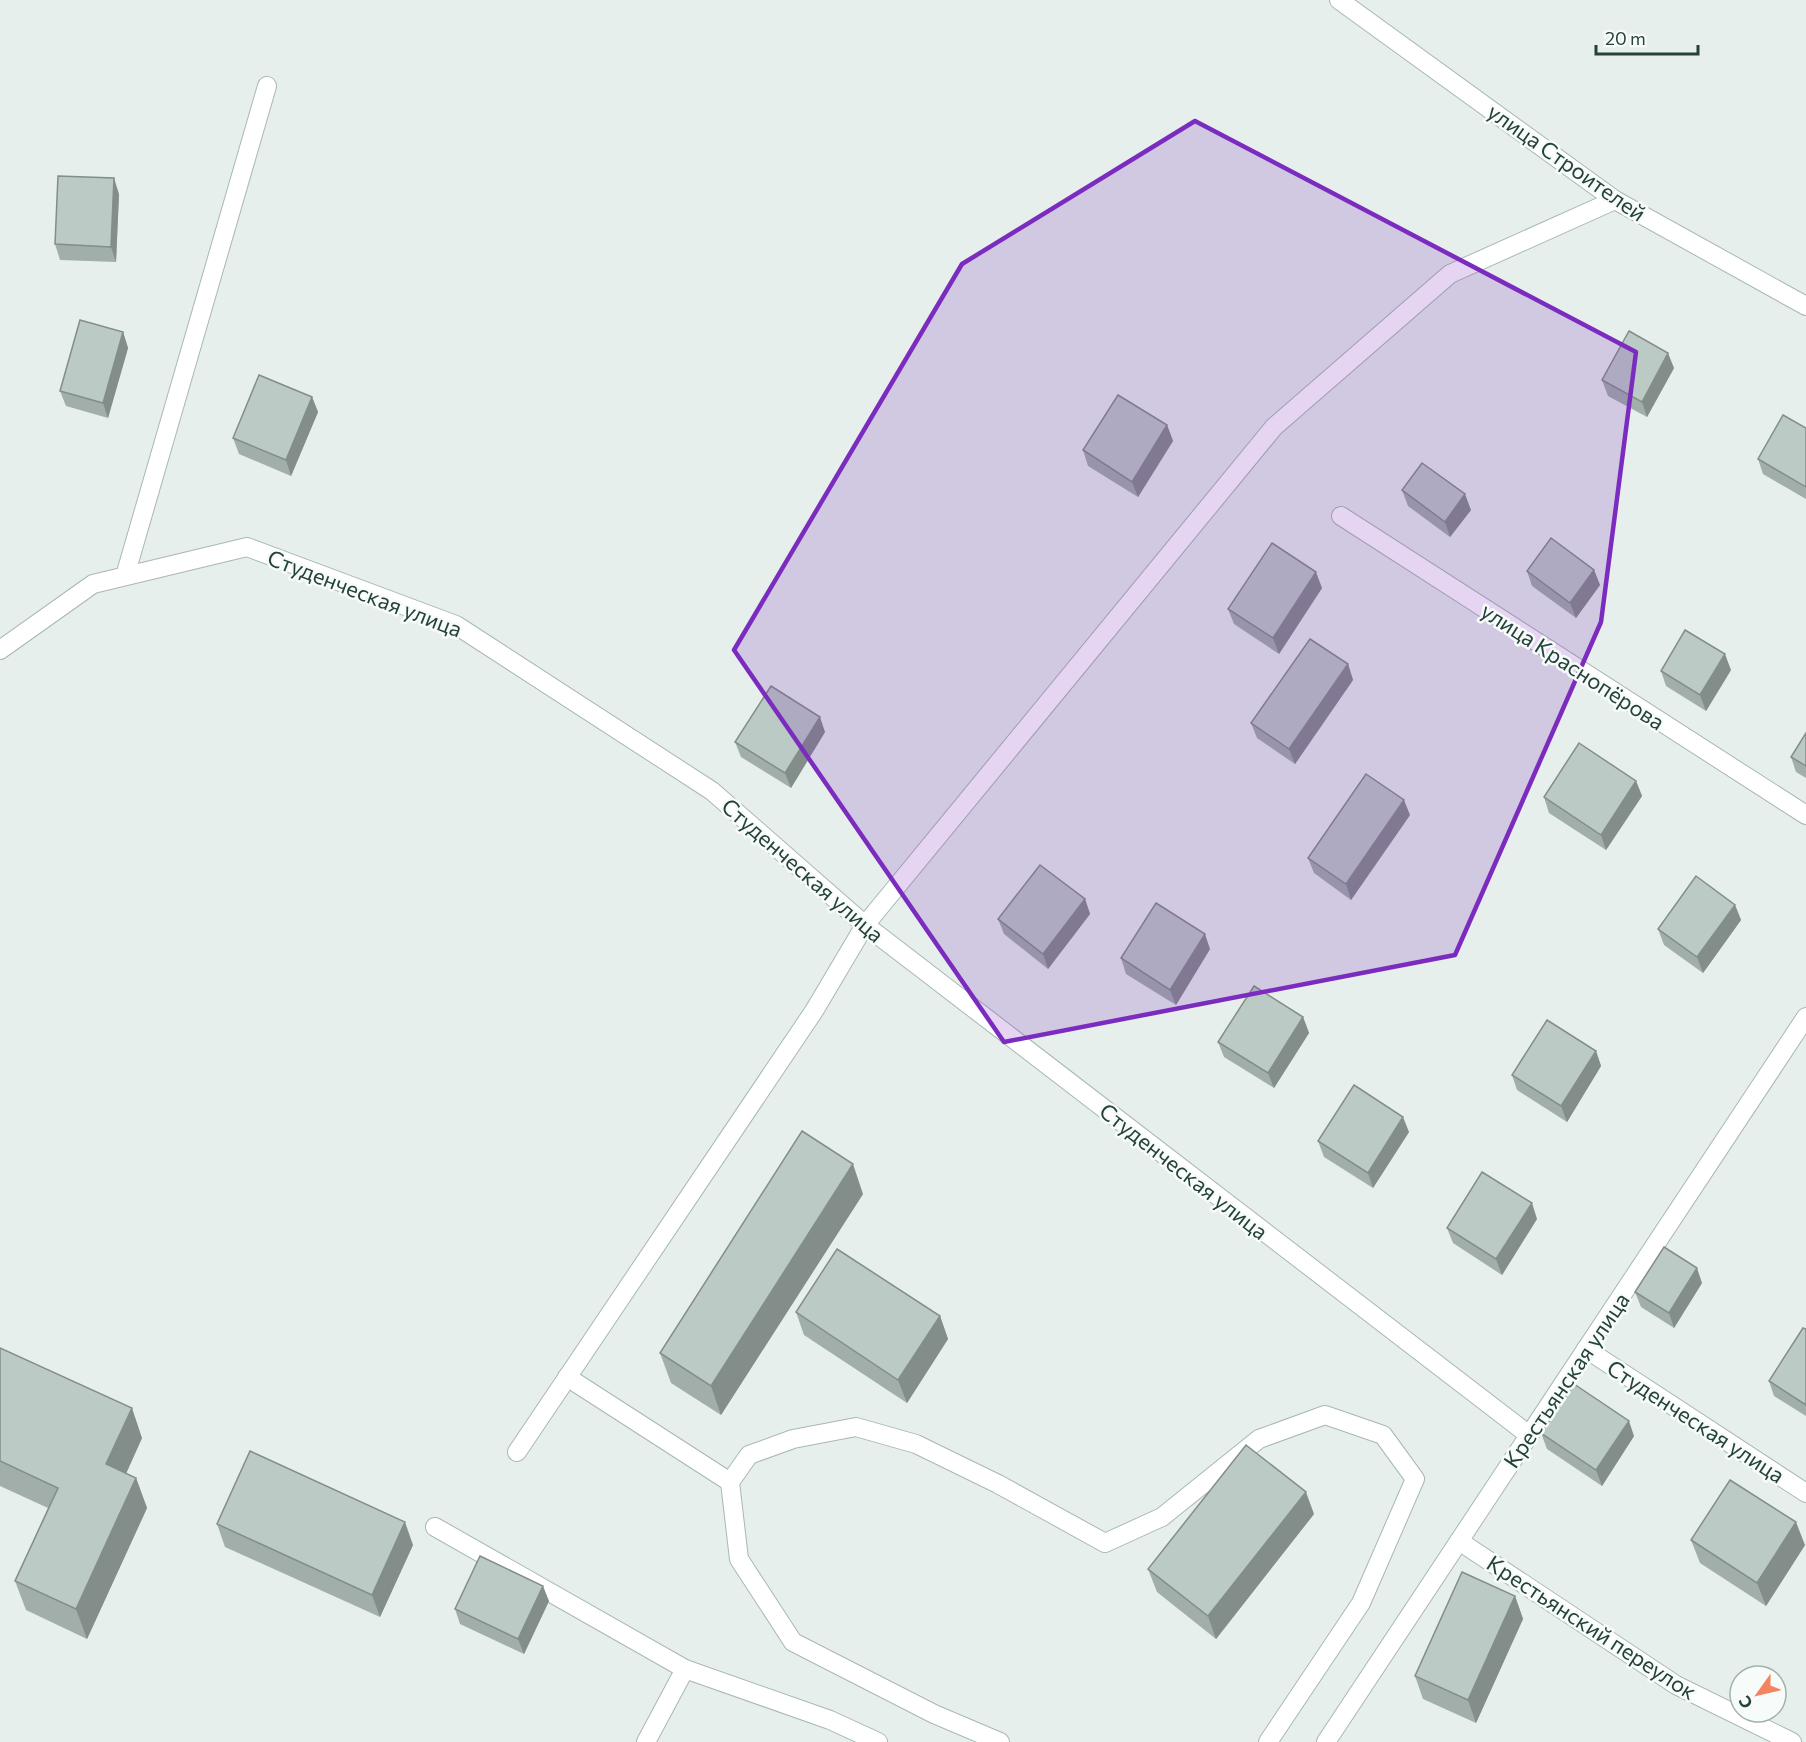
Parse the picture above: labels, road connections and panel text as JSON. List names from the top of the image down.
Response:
{
  "streets": {
    "street": [
      "улица Строителей",
      "Студенческая улица",
      "улица Краснопёрова",
      "Крестьянская улица",
      "Крестьянский переулок"
    ]
  },
  "crossings": [
    ["Студенческая улица", "Крестьянская улица"],
    ["Крестьянская улица", "Крестьянский переулок"]
  ],
  "scale_bar": "20 m",
  "north": "bottom left"
}
